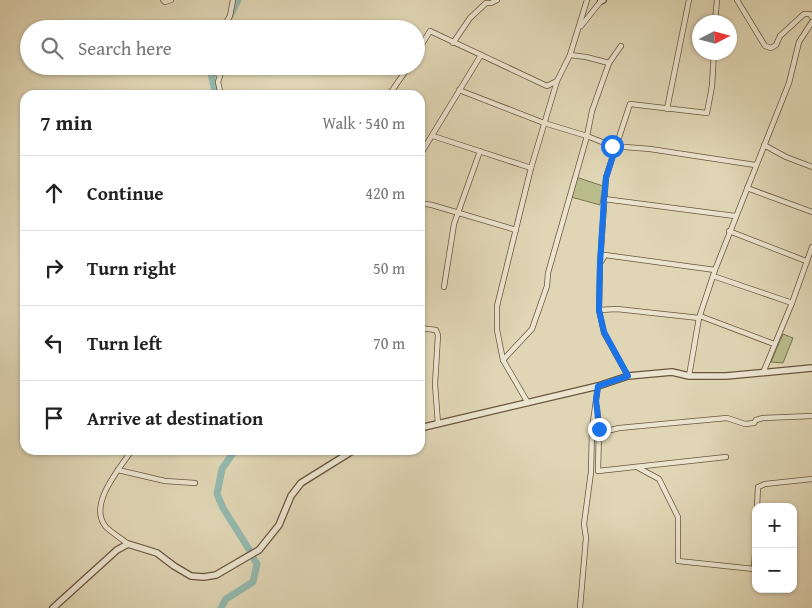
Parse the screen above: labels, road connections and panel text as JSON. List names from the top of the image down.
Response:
{
  "north": "right",
  "page": {
    "search": "Search here",
    "heading": ["7 min", "Walk · 540 m"],
    "list": [
      ["Continue", "420 m"],
      ["Turn right", "50 m"],
      ["Turn left", "70 m"],
      "Arrive at destination"
    ],
    "map_buttons": ["+", "−"]
  }
}
